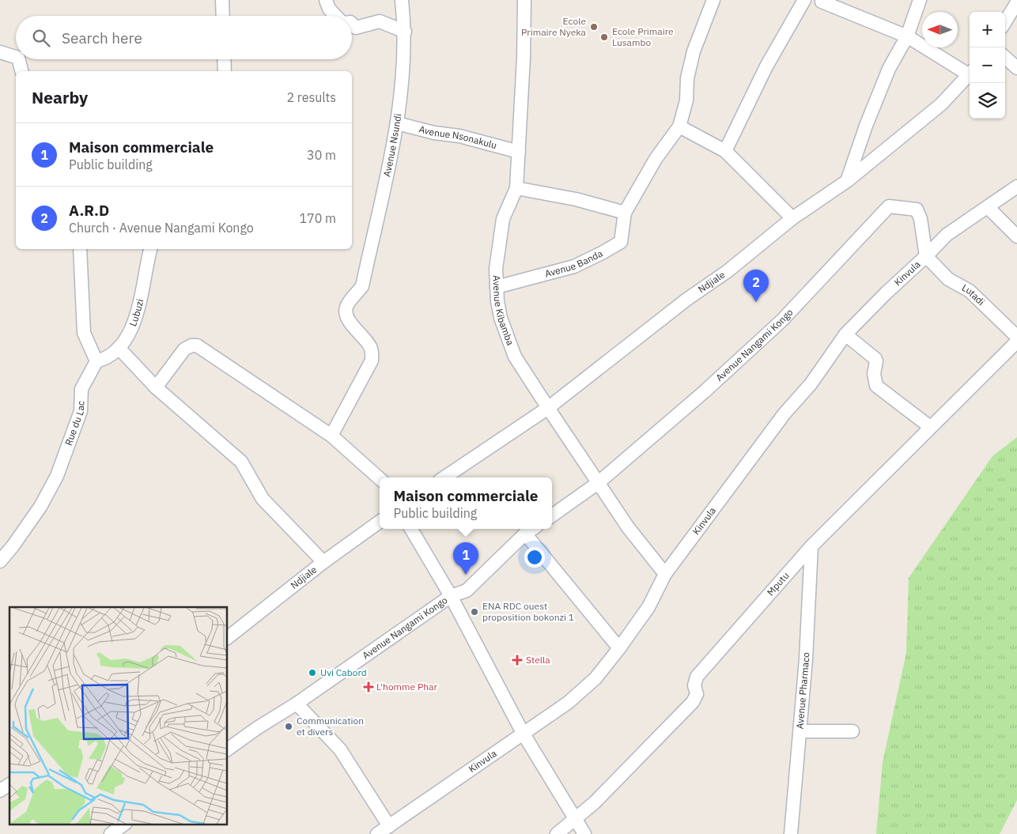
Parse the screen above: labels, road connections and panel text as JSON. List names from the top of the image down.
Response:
{
  "streets": {
    "street": [
      "Avenue Nsonakulu",
      "Avenue Nsundi",
      "Avenue Banda",
      "Kinvula",
      "Ndjiale",
      "Lutadi",
      "Avenue Kibamba",
      "Lubuzi",
      "Avenue Nangami Kongo",
      "Rue du Lac",
      "Mputu",
      "Avenue Pharmaco"
    ]
  },
  "crossings": [
    ["Avenue Nsonakulu", "Avenue Nsundi"],
    ["Avenue Nsonakulu", "Avenue Kibamba"],
    ["Avenue Banda", "Avenue Kibamba"],
    ["Kinvula", "Lutadi"],
    ["Kinvula", "Avenue Kibamba"],
    ["Kinvula", "Avenue Nangami Kongo"],
    ["Ndjiale", "Avenue Kibamba"],
    ["Lutadi", "Avenue Nangami Kongo"],
    ["Avenue Kibamba", "Avenue Nangami Kongo"],
    ["Lubuzi", "Rue du Lac"],
    ["Mputu", "Avenue Pharmaco"]
  ],
  "places": {
    "other": [
      "Ecole Primaire Nyeka",
      "Ecole Primaire Lusambo",
      "ENA RDC ouest proposition bokonzi 1",
      "Uvi Cabord",
      "Communication et divers"
    ],
    "health": ["Stella", "L'homme Phar"]
  },
  "north": "left",
  "page": {
    "map_buttons": ["+", "−"],
    "search": "Search here",
    "heading": ["Nearby", "2 results"],
    "list": [
      {
        "mark": "1",
        "name": "Maison commerciale",
        "note": "Public building",
        "value": "30 m"
      },
      {
        "mark": "2",
        "name": "A.R.D",
        "note": "Church · Avenue Nangami Kongo",
        "value": "170 m"
      }
    ],
    "pins": ["2", "1"],
    "popup": ["Maison commerciale", "Public building"]
  }
}
